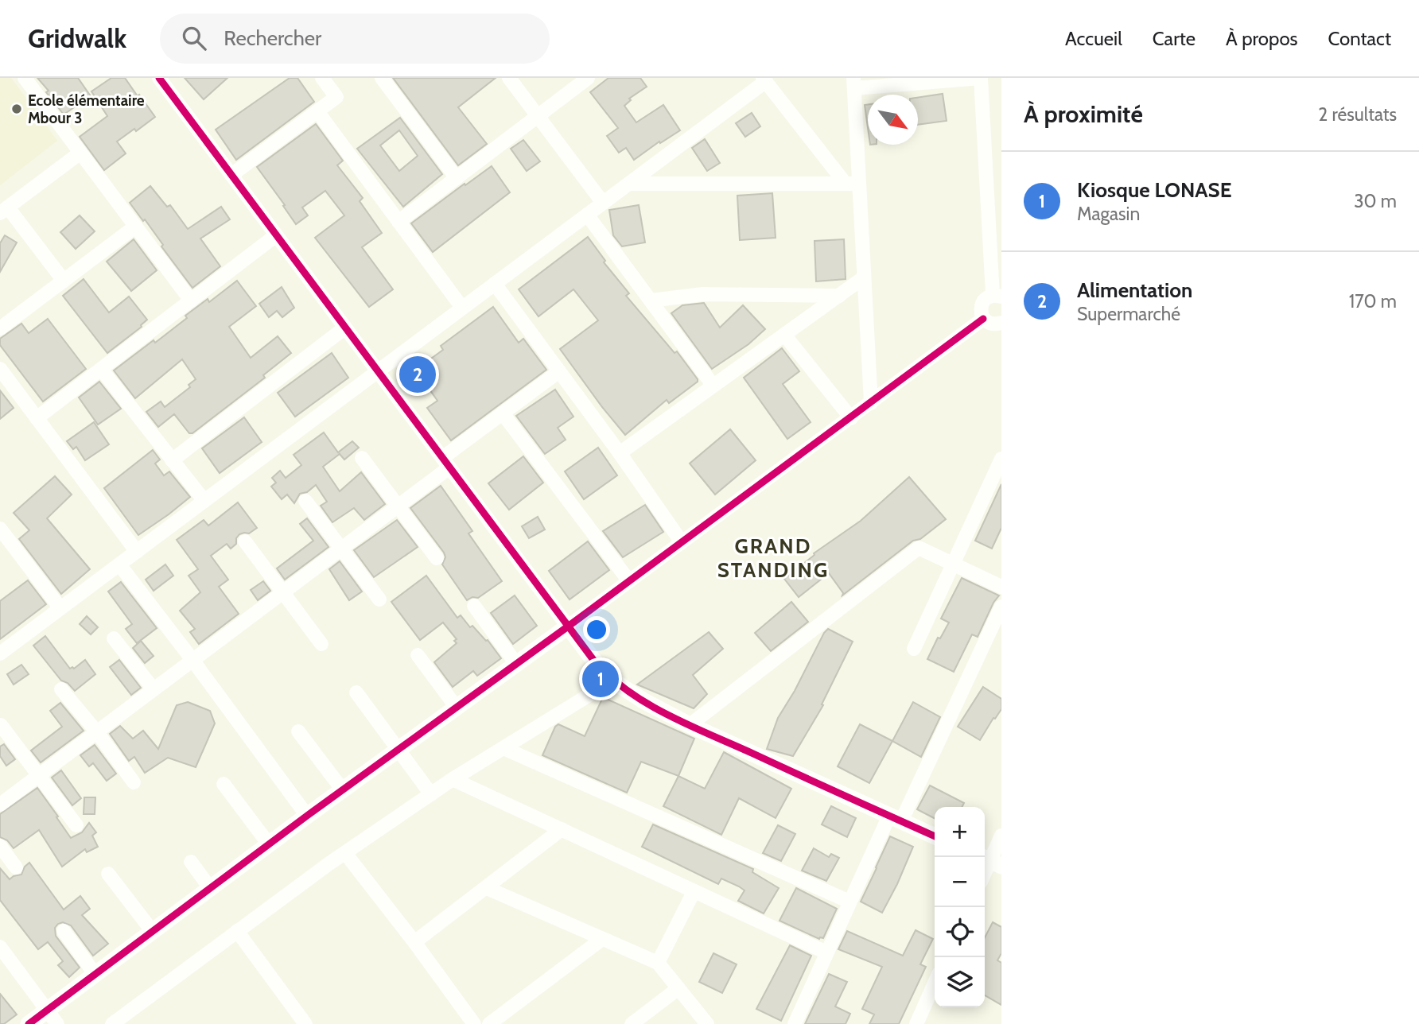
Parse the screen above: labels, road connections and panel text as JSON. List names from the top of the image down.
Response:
{
  "districts": ["GRAND STANDING"],
  "places": ["Ecole élémentaire Mbour 3"],
  "north": "bottom right",
  "page": {
    "header": "Gridwalk",
    "search": "Rechercher",
    "nav": [
      "Accueil",
      "Carte",
      "À propos",
      "Contact"
    ],
    "heading": ["À proximité", "2 résultats"],
    "list": [
      {
        "mark": "1",
        "name": "Kiosque LONASE",
        "note": "Magasin",
        "value": "30 m"
      },
      {
        "mark": "2",
        "name": "Alimentation",
        "note": "Supermarché",
        "value": "170 m"
      }
    ],
    "pins": ["2", "1"],
    "map_buttons": ["+", "−"]
  }
}
